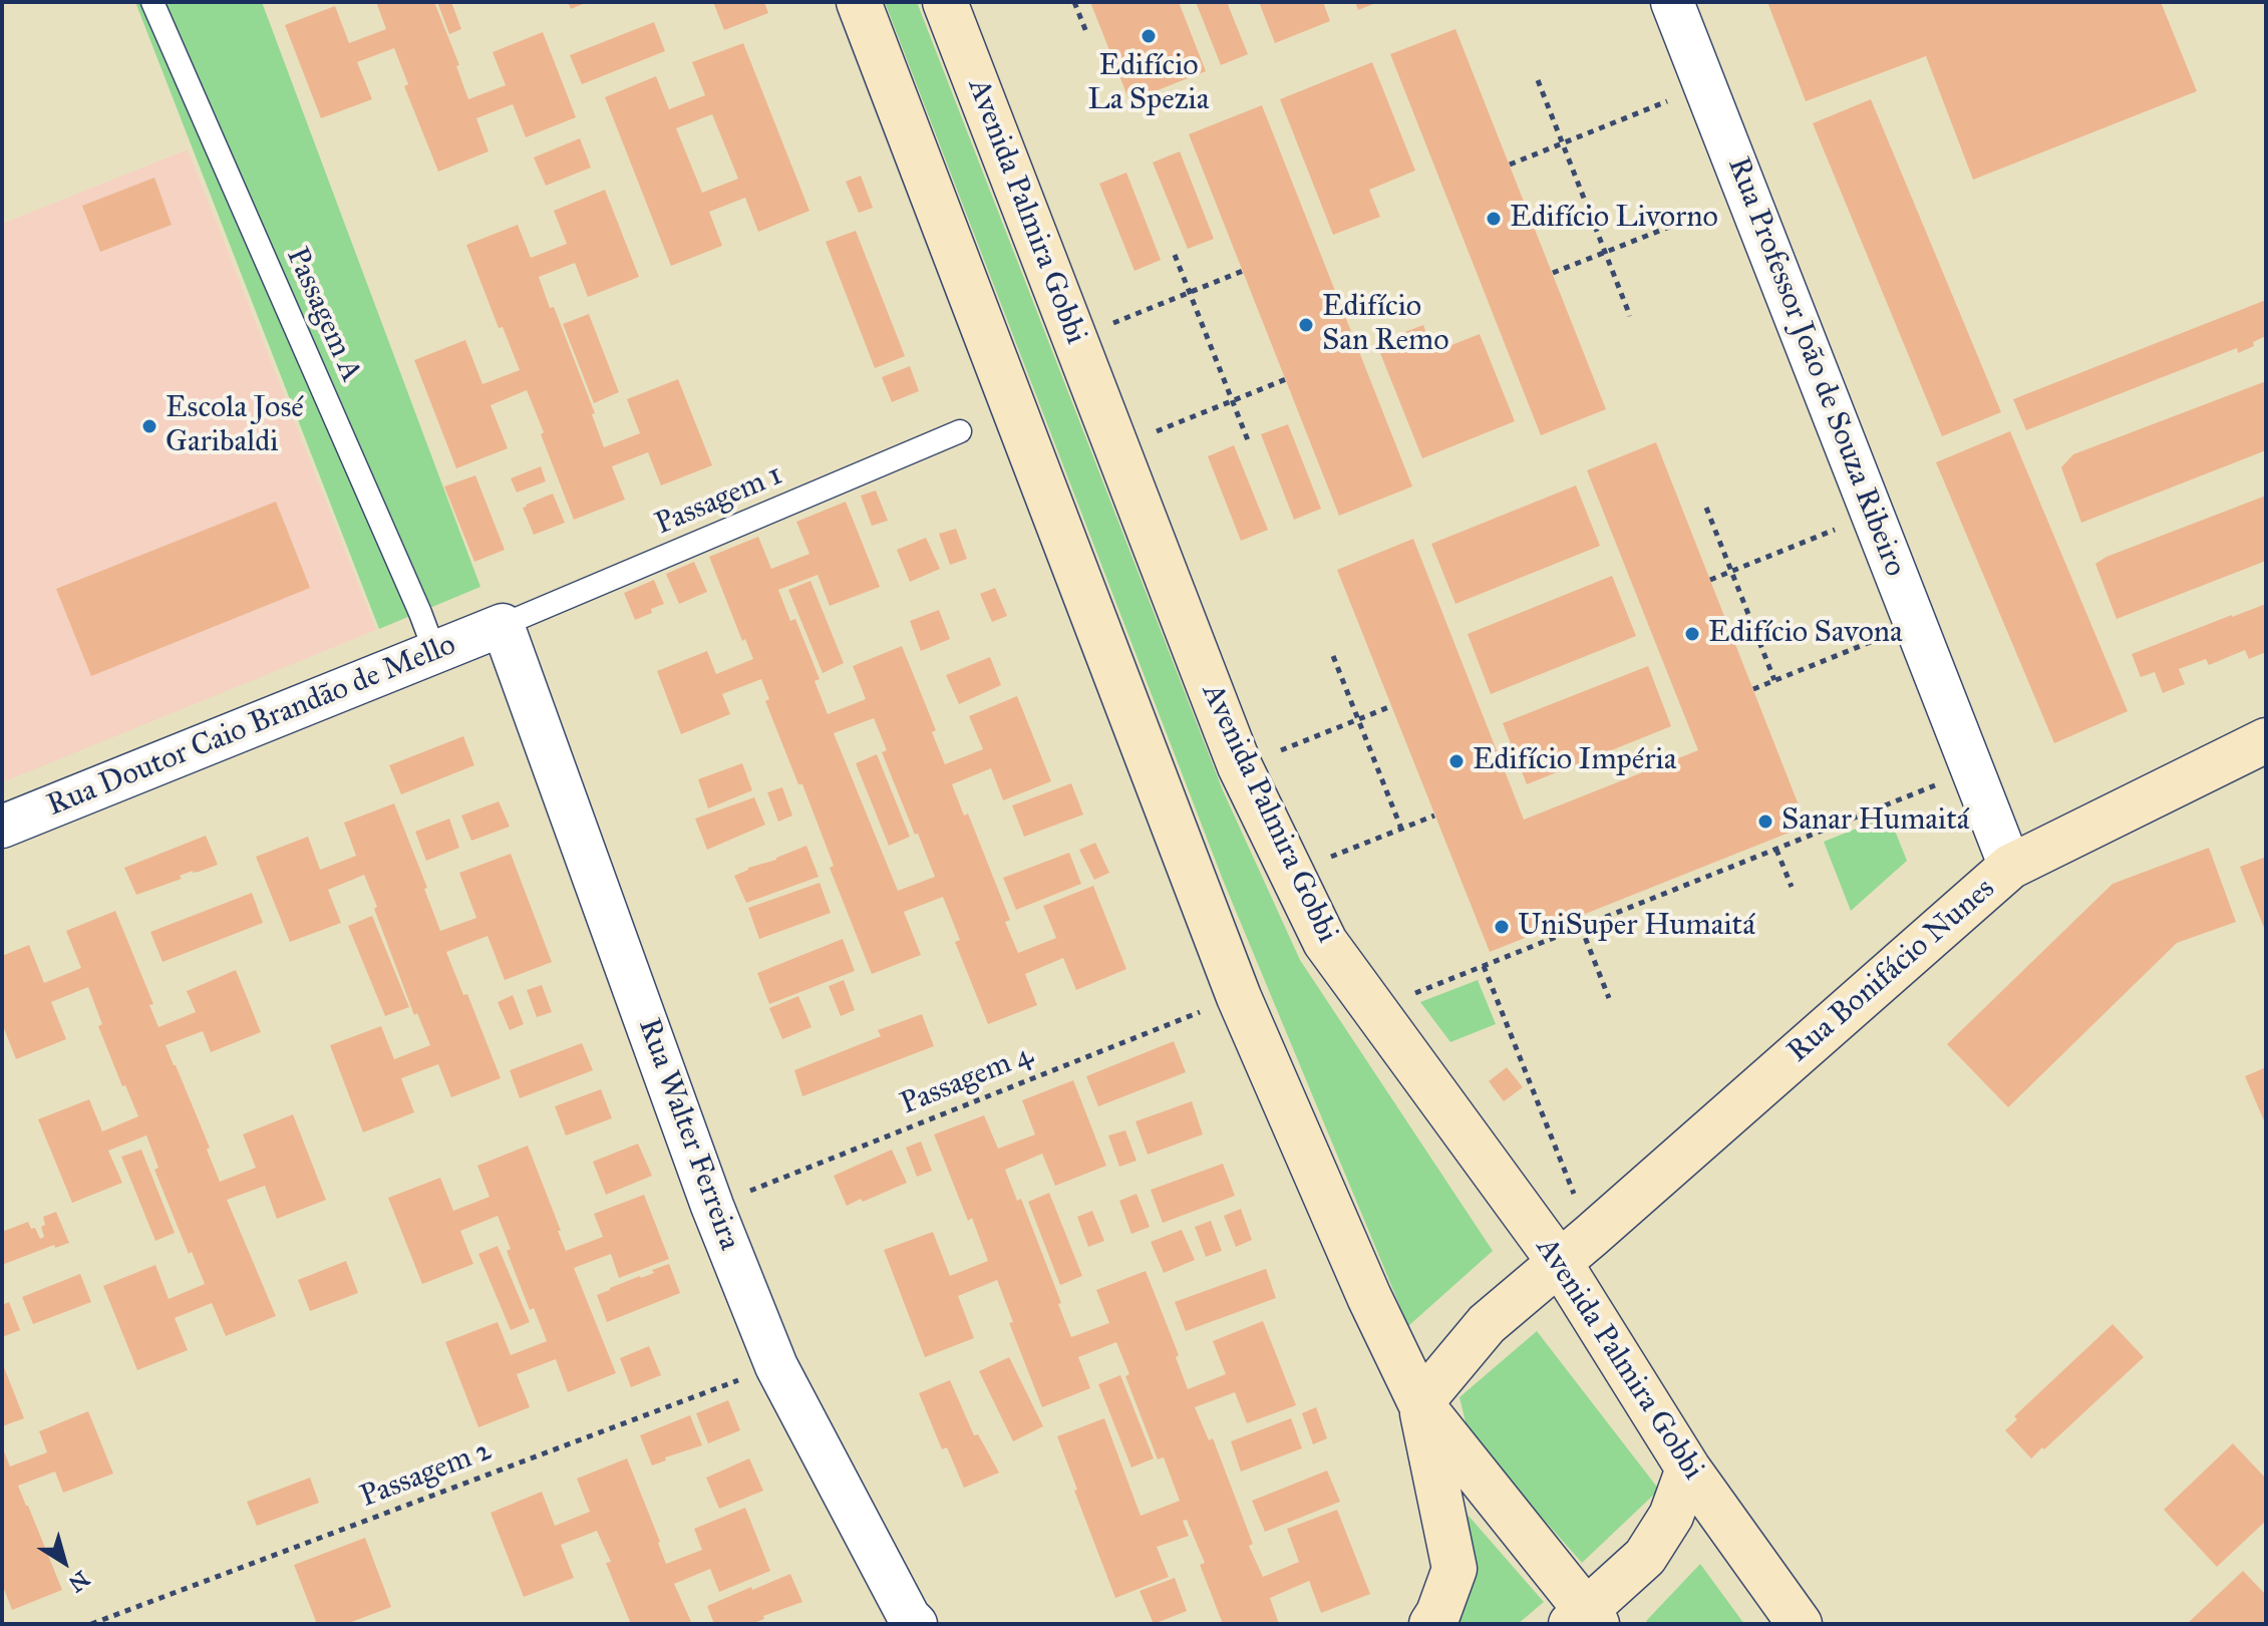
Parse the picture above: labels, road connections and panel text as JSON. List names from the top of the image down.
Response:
{
  "streets": {
    "street": [
      "Avenida Palmira Gobbi",
      "Rua Professor João de Souza Ribeiro",
      "Rua Doutor Caio Brandão de Mello",
      "Rua Bonifácio Nunes",
      "Rua Walter Ferreira"
    ],
    "lane": ["Passagem A", "Passagem 1"],
    "path": ["Passagem 4", "Passagem 2"]
  },
  "crossings": [
    ["Avenida Palmira Gobbi", "Rua Bonifácio Nunes"],
    ["Passagem A", "Rua Doutor Caio Brandão de Mello"],
    ["Rua Professor João de Souza Ribeiro", "Rua Bonifácio Nunes"],
    ["Passagem 1", "Rua Doutor Caio Brandão de Mello"],
    ["Passagem 1", "Rua Walter Ferreira"],
    ["Rua Doutor Caio Brandão de Mello", "Rua Walter Ferreira"],
    ["Passagem 4", "Rua Walter Ferreira"],
    ["Rua Walter Ferreira", "Passagem 2"]
  ],
  "places": [
    "Edifício La Spezia",
    "Edifício Livorno",
    "Edifício San Remo",
    "Escola José Garibaldi",
    "Edifício Savona",
    "Edifício Impéria",
    "Sanar Humaitá",
    "UniSuper Humaitá"
  ],
  "north": "bottom right"
}
